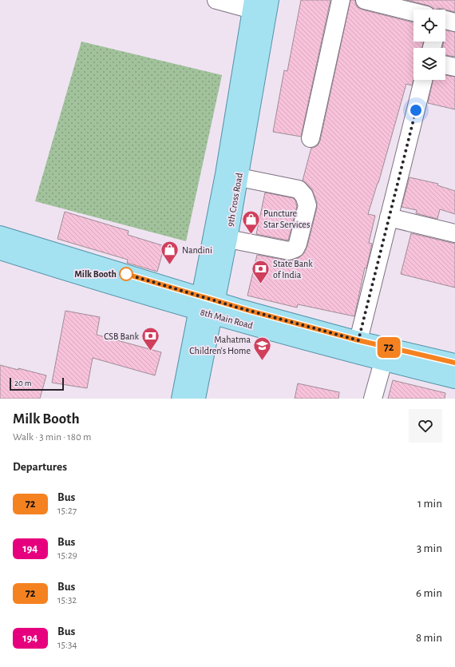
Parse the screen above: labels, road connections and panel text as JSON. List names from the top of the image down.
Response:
{
  "streets": {
    "main road": ["9th Cross Road", "8th Main Road"]
  },
  "crossings": [
    ["9th Cross Road", "8th Main Road"]
  ],
  "places": {
    "shop": ["Puncture Star Services", "Nandini"],
    "other": ["Milk Booth"],
    "bank": ["State Bank of India", "CSB Bank"],
    "school or university": ["Mahatma Children's Home"]
  },
  "lines": ["bus line 72"],
  "scale_bar": "20 m",
  "page": {
    "on_map": "72",
    "scale": "20 m",
    "heading": [
      ["Milk Booth", "Walk · 3 min · 180 m"],
      "Departures"
    ],
    "list": [
      {
        "mark": "72",
        "name": "Bus",
        "note": "15:27",
        "value": "1 min"
      },
      {
        "mark": "194",
        "name": "Bus",
        "note": "15:29",
        "value": "3 min"
      },
      {
        "mark": "72",
        "name": "Bus",
        "note": "15:32",
        "value": "6 min"
      },
      {
        "mark": "194",
        "name": "Bus",
        "note": "15:34",
        "value": "8 min"
      }
    ]
  }
}
